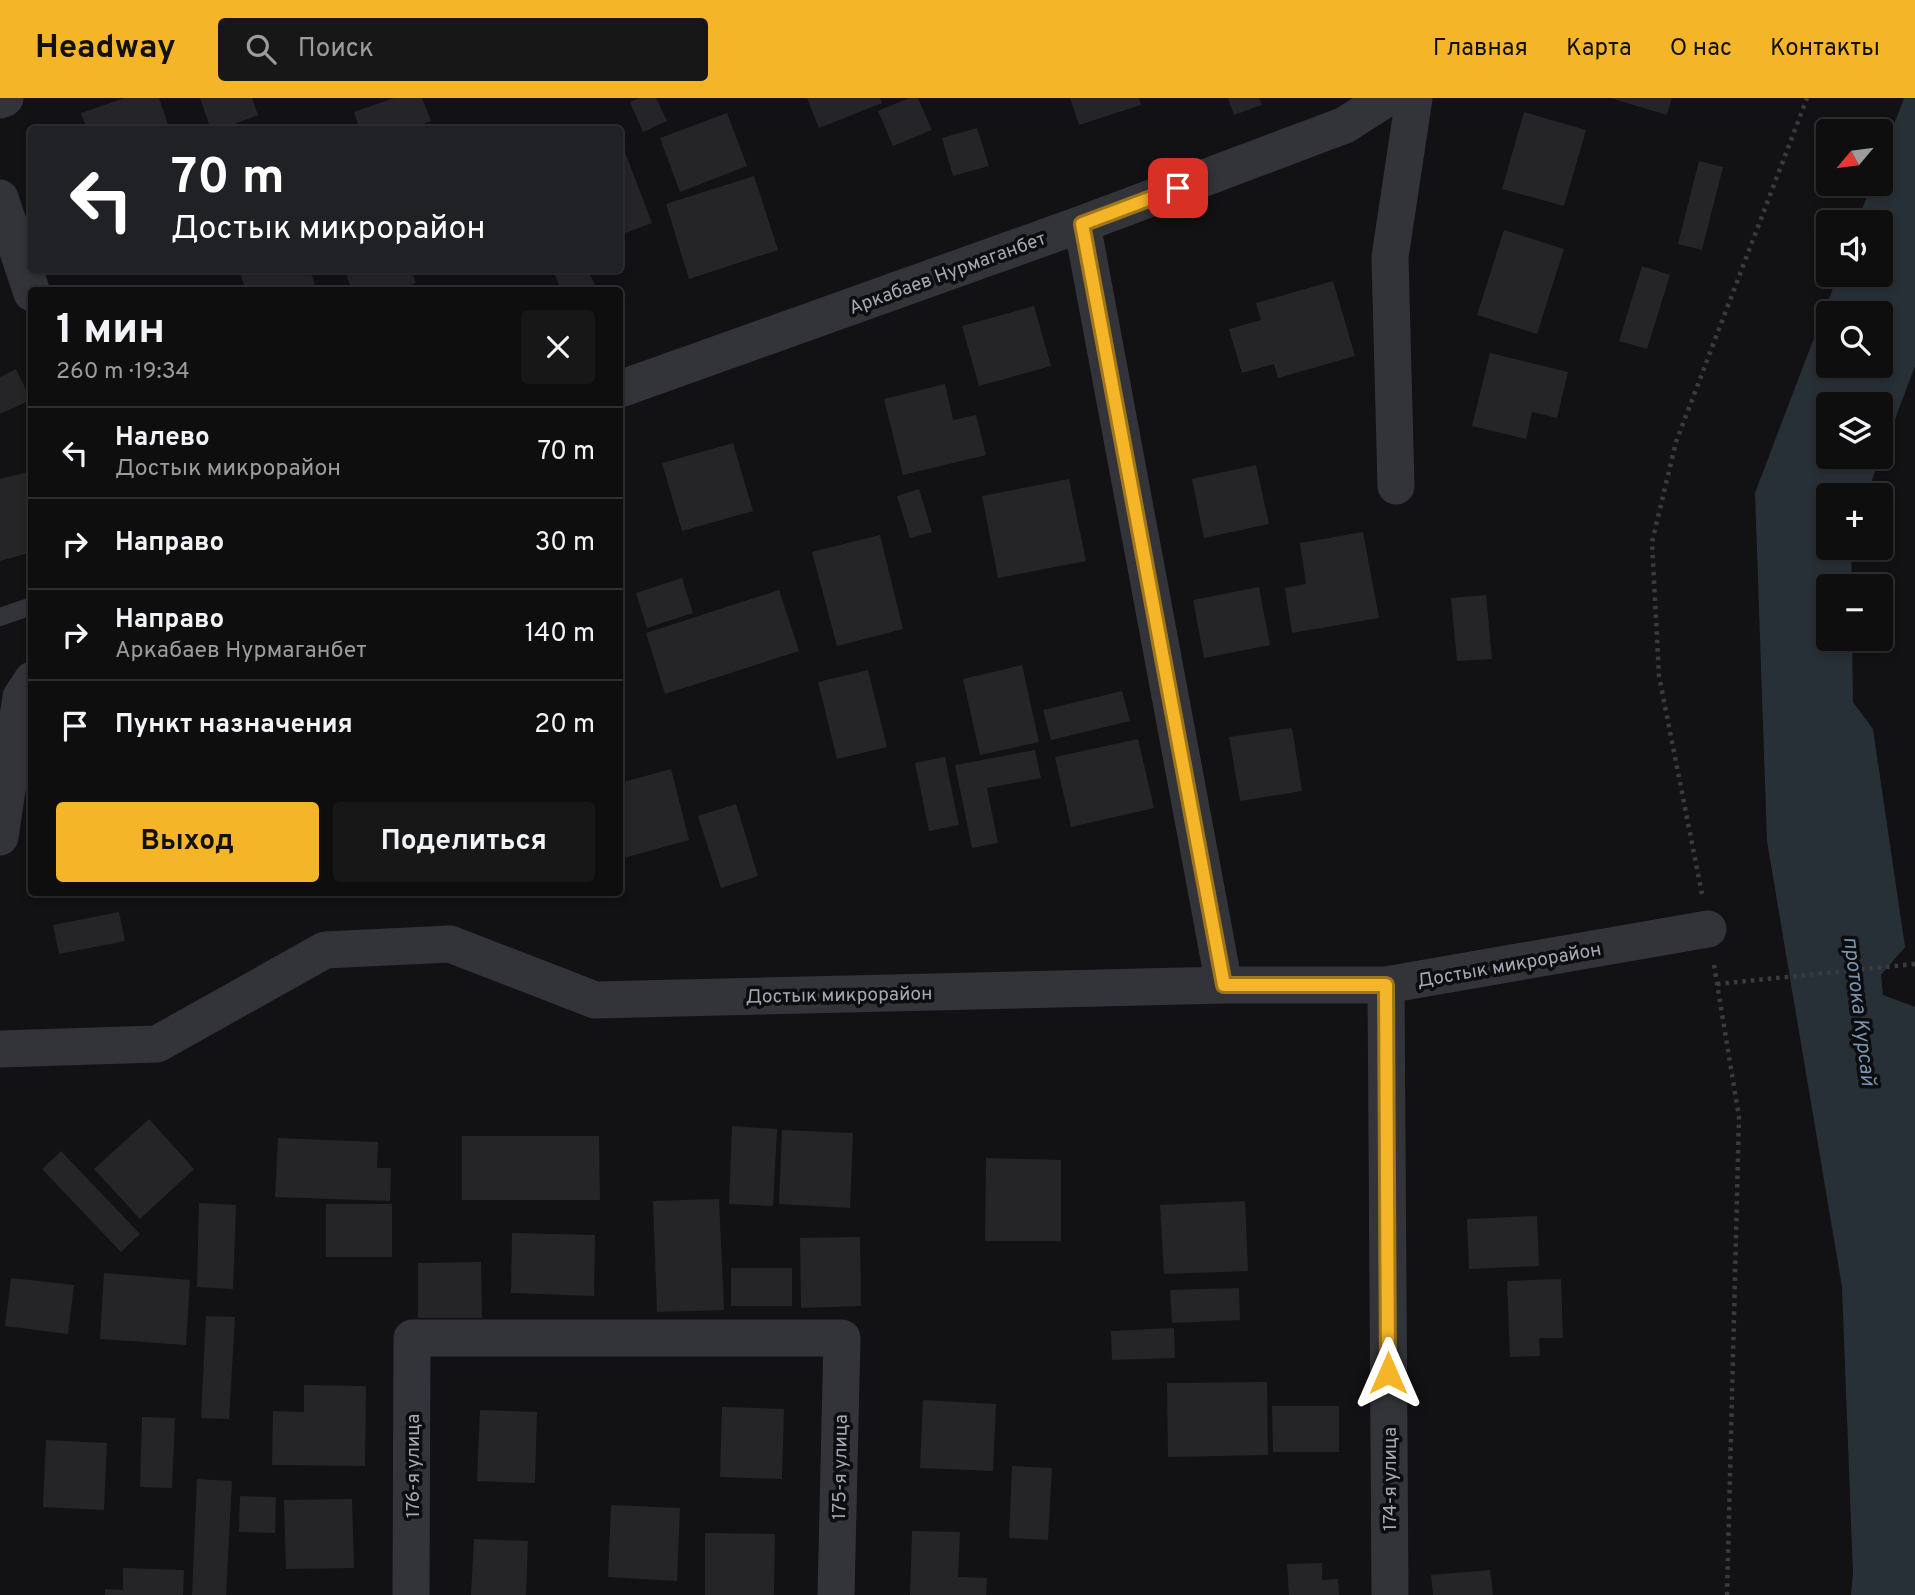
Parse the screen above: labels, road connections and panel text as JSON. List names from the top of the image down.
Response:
{
  "streets": {
    "street": [
      "Аркабаев Нурмаганбет",
      "Достык микрорайон",
      "176-я улица",
      "175-я улица",
      "174-я улица"
    ]
  },
  "crossings": [
    ["Достык микрорайон", "174-я улица"],
    ["176-я улица", "175-я улица"]
  ],
  "water": ["протока Курсай"],
  "north": "bottom left",
  "page": {
    "header": "Headway",
    "search": "Поиск",
    "nav": [
      "Главная",
      "Карта",
      "О нас",
      "Контакты"
    ],
    "map_buttons": ["+", "−"],
    "turn": ["70 m", "Достык микрорайон"],
    "heading": ["1 мин", "260 m · 19:34"],
    "list": [
      {
        "name": "Налево",
        "note": "Достык микрорайон",
        "value": "70 m"
      },
      {
        "name": "Направо",
        "value": "30 m"
      },
      {
        "name": "Направо",
        "note": "Аркабаев Нурмаганбет",
        "value": "140 m"
      },
      {
        "name": "Пункт назначения",
        "value": "20 m"
      }
    ],
    "buttons": ["Выход", "Поделиться"]
  }
}
